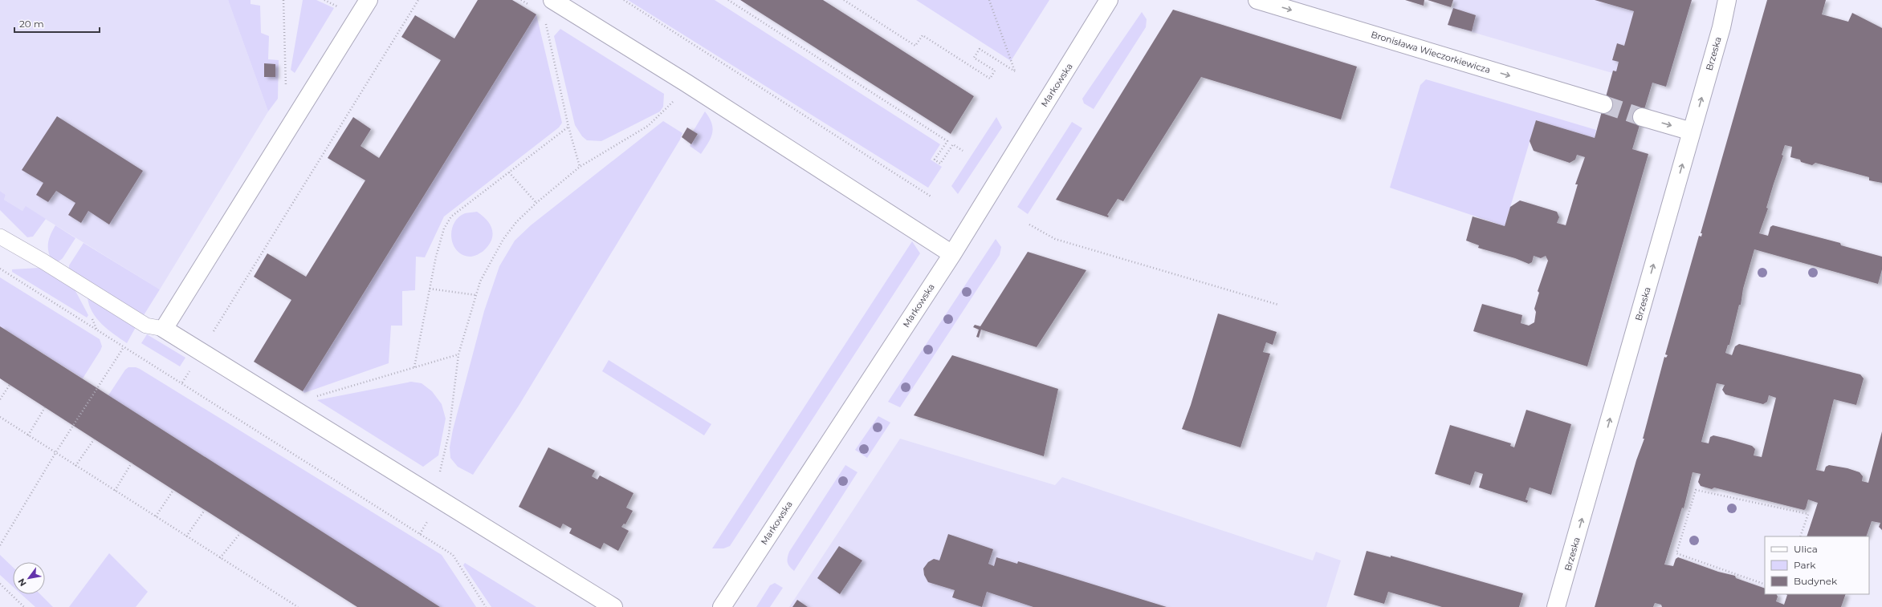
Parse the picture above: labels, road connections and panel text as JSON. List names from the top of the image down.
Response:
{
  "streets": {
    "street": ["Bronisława Wieczorkiewicza", "Brzeska", "Markowska"]
  },
  "one_way": ["Bronisława Wieczorkiewicza", "Brzeska"],
  "legend": ["Ulica", "Park", "Budynek"],
  "scale_bar": "20 m",
  "north": "bottom left"
}
